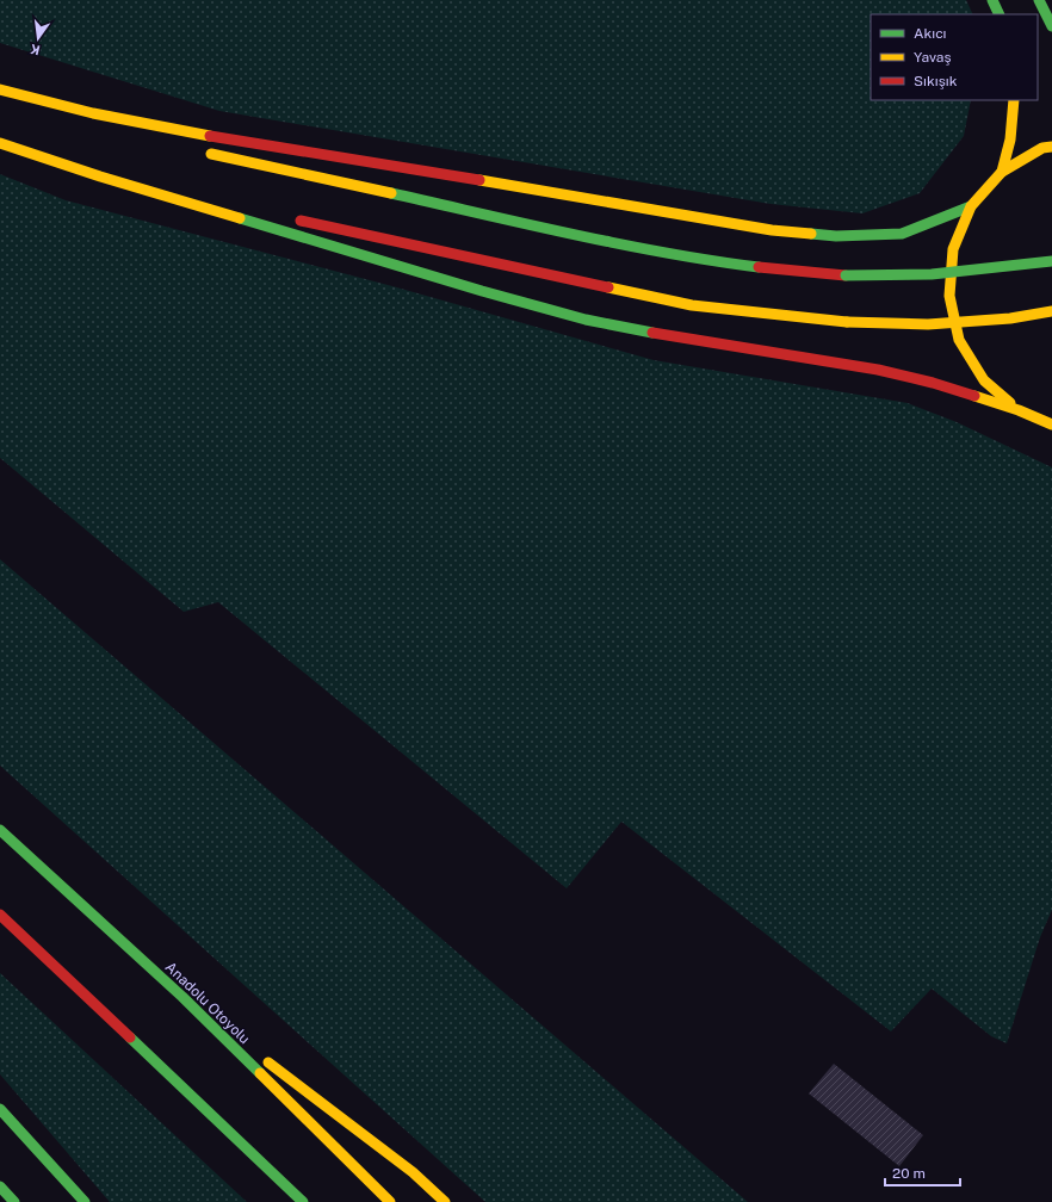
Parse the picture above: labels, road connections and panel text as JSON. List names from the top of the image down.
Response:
{
  "streets": {
    "main road": ["Anadolu Otoyolu"]
  },
  "legend": ["Akıcı", "Yavaş", "Sıkışık"],
  "scale_bar": "20 m",
  "north": "bottom"
}
